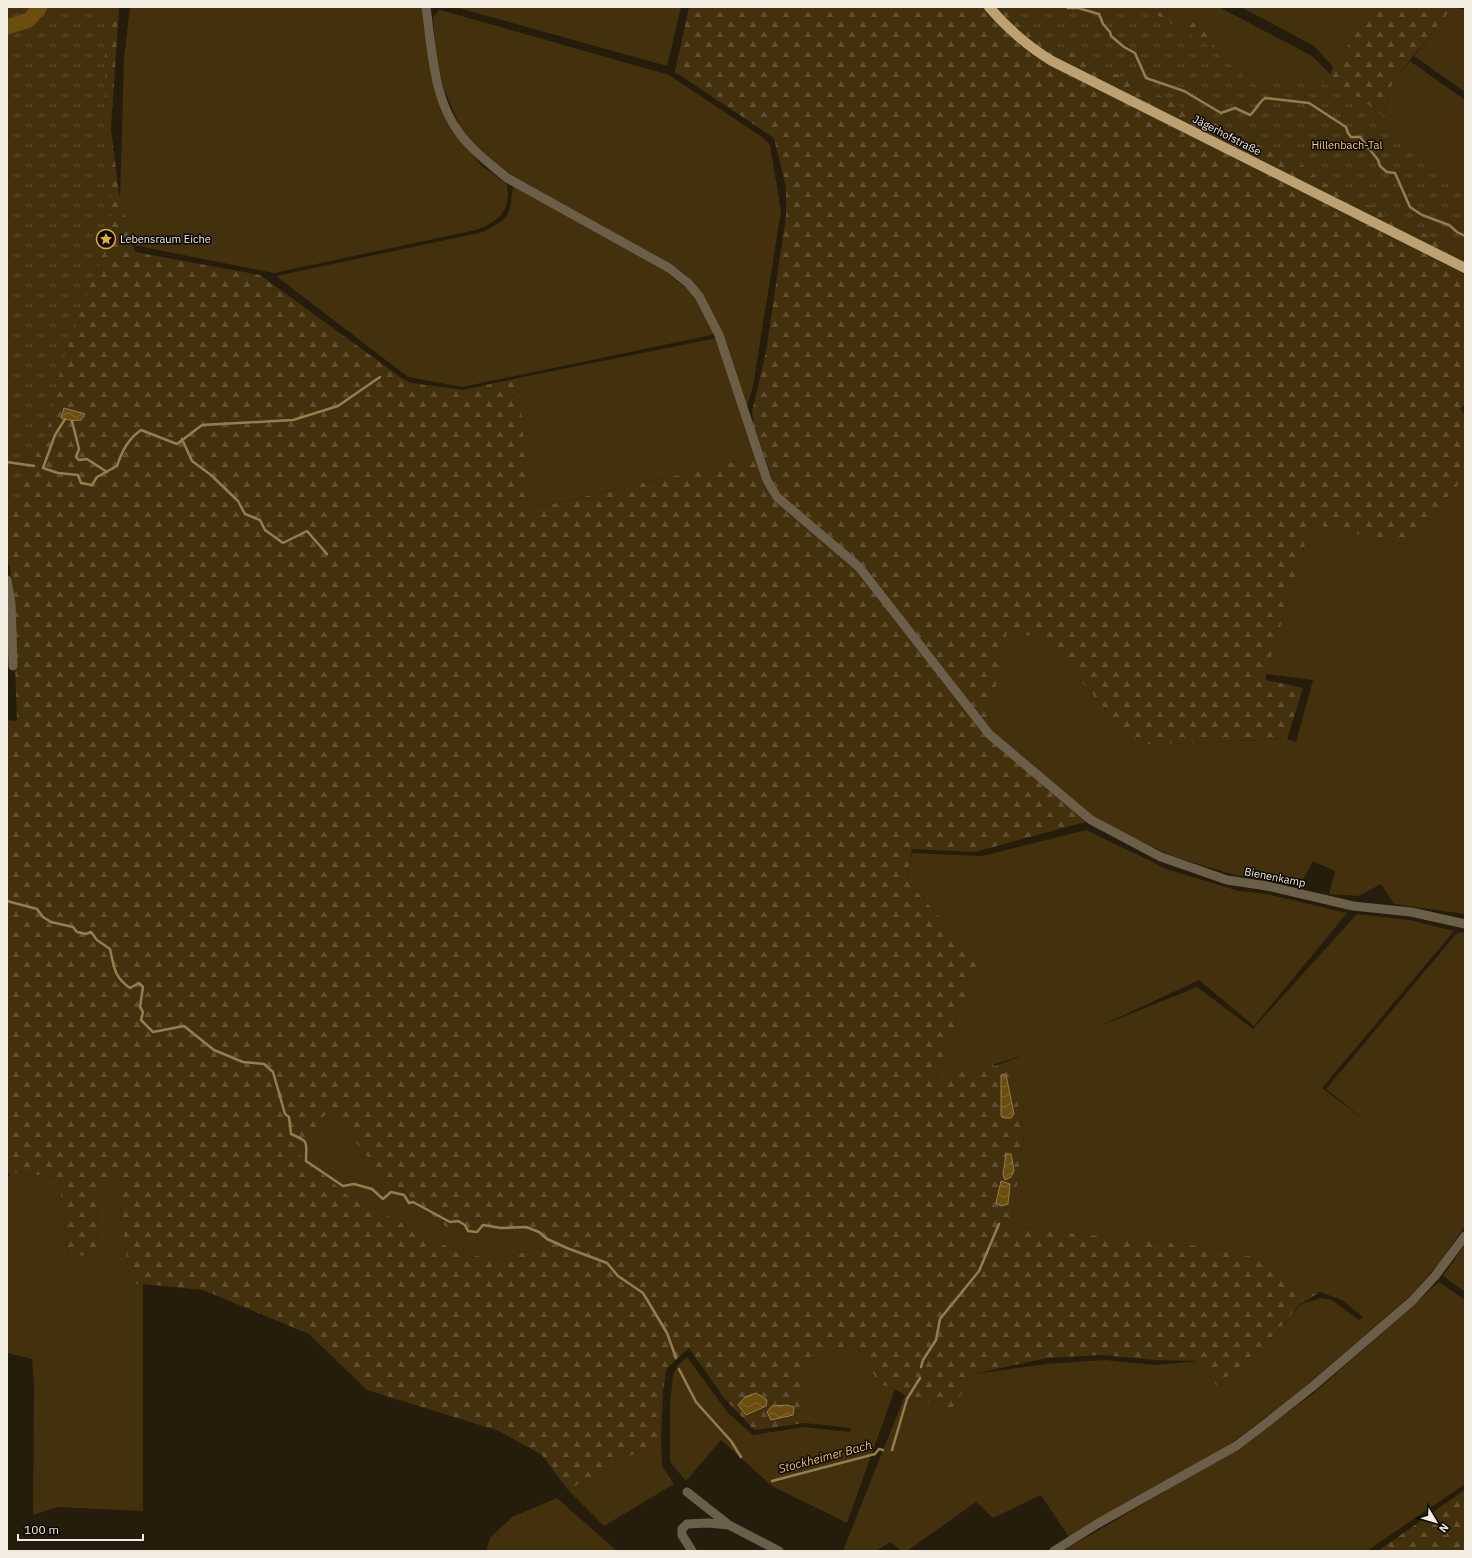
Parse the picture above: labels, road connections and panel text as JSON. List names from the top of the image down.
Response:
{
  "streets": {
    "main road": ["Jägerhofstraße"],
    "street": ["Bienenkamp"]
  },
  "water": ["Stockheimer Bach"],
  "parks": ["Hillenbach-Tal"],
  "places": {
    "place": ["Lebensraum Eiche"]
  },
  "scale_bar": "100 m",
  "north": "bottom right"
}
